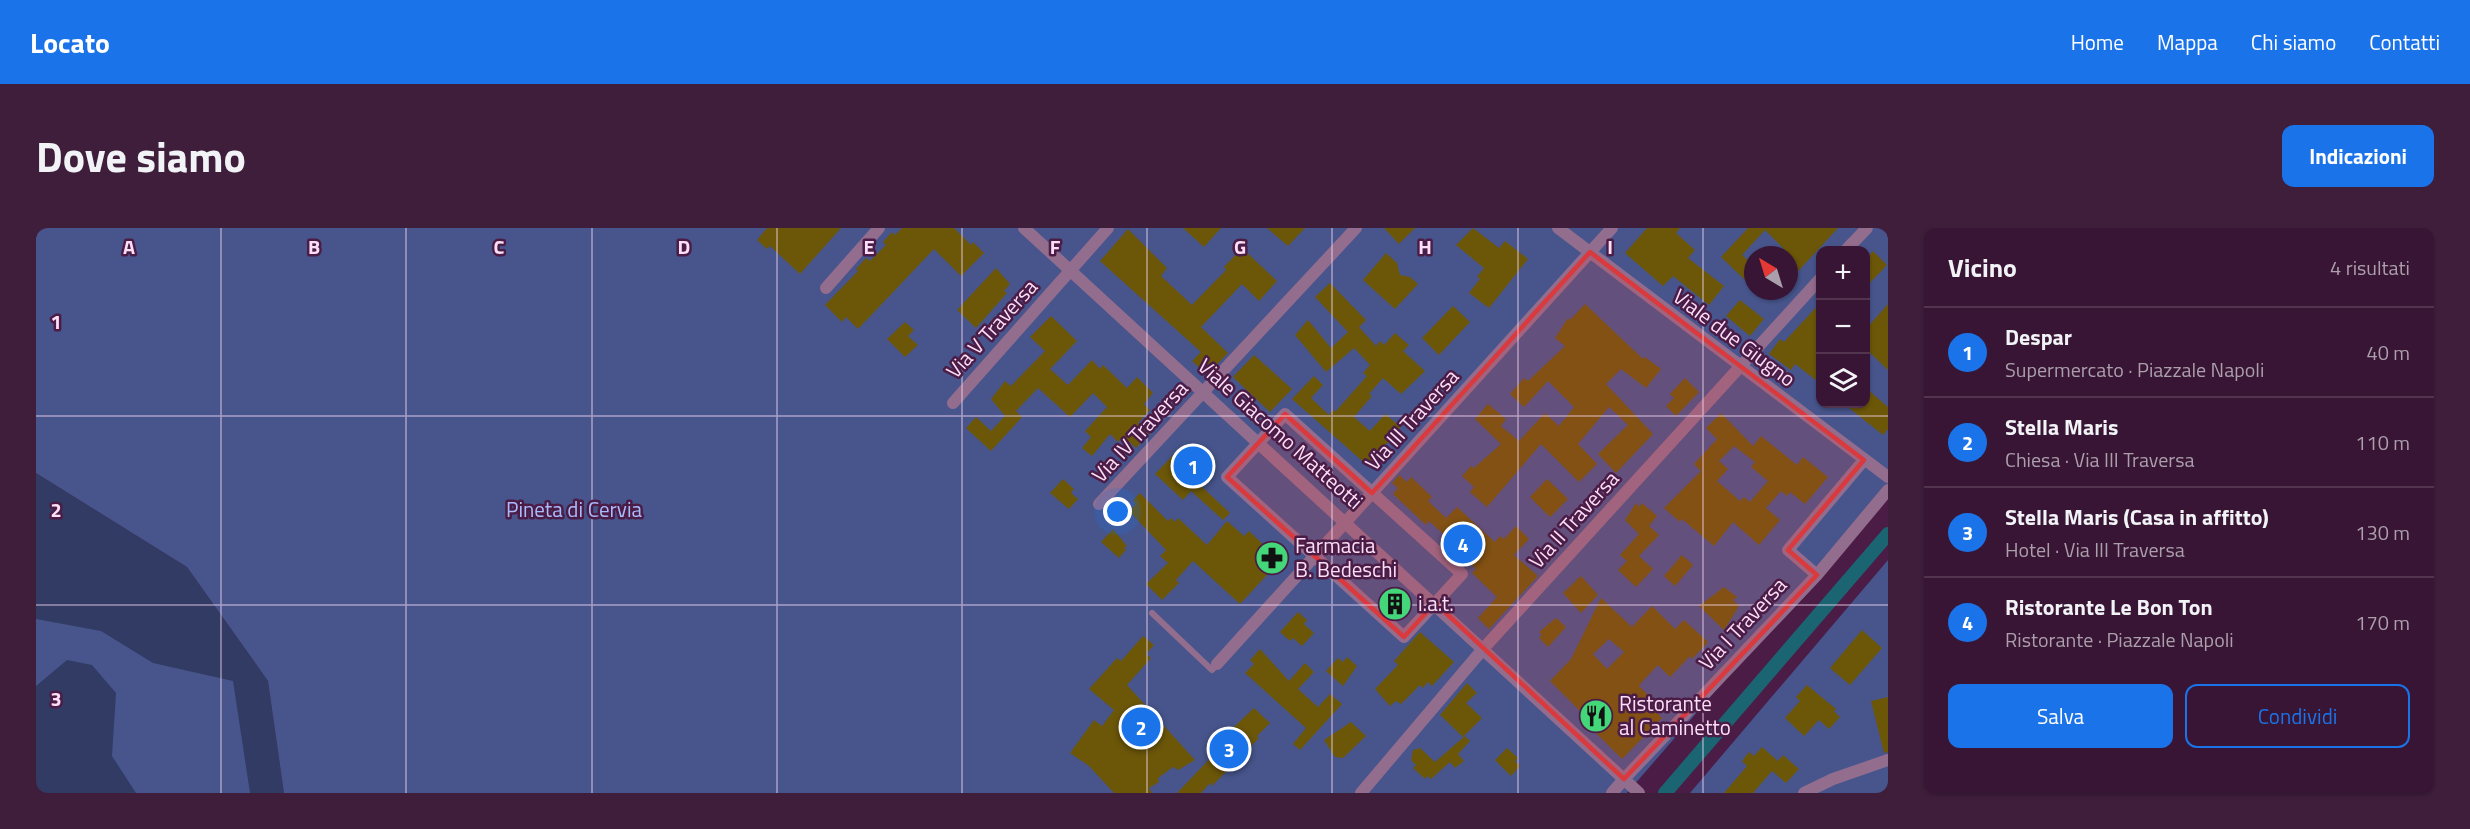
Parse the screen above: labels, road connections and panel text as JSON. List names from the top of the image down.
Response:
{
  "streets": {
    "street": [
      "Via V Traversa",
      "Viale due Giugno",
      "Via III Traversa",
      "Via IV Traversa",
      "Viale Giacomo Matteotti",
      "Via II Traversa",
      "Via I Traversa"
    ]
  },
  "crossings": [
    ["Via V Traversa", "Viale Giacomo Matteotti"],
    ["Viale due Giugno", "Via III Traversa"],
    ["Viale due Giugno", "Via II Traversa"],
    ["Viale due Giugno", "Via I Traversa"],
    ["Via III Traversa", "Viale Giacomo Matteotti"],
    ["Via IV Traversa", "Viale Giacomo Matteotti"],
    ["Viale Giacomo Matteotti", "Via II Traversa"],
    ["Viale Giacomo Matteotti", "Via I Traversa"]
  ],
  "parks": ["Pineta di Cervia"],
  "places": {
    "pharmacy": ["Farmacia B. Bedeschi"],
    "building": ["i.a.t."],
    "restaurant": ["Ristorante al Caminetto"]
  },
  "north": "top left",
  "page": {
    "header": "Locato",
    "nav": [
      "Home",
      "Mappa",
      "Chi siamo",
      "Contatti"
    ],
    "title": "Dove siamo",
    "buttons": [
      "Indicazioni",
      ["Salva", "Condividi"]
    ],
    "heading": ["Vicino", "4 risultati"],
    "map_buttons": ["+", "−"],
    "list": [
      {
        "mark": "1",
        "name": "Despar",
        "note": "Supermercato · Piazzale Napoli",
        "value": "40 m"
      },
      {
        "mark": "2",
        "name": "Stella Maris",
        "note": "Chiesa · Via III Traversa",
        "value": "110 m"
      },
      {
        "mark": "3",
        "name": "Stella Maris (Casa in affitto)",
        "note": "Hotel · Via III Traversa",
        "value": "130 m"
      },
      {
        "mark": "4",
        "name": "Ristorante Le Bon Ton",
        "note": "Ristorante · Piazzale Napoli",
        "value": "170 m"
      }
    ],
    "pins": [
      "1",
      "4",
      "2",
      "3"
    ]
  },
  "grid": {
    "columns": [
      "A",
      "B",
      "C",
      "D",
      "E",
      "F",
      "G",
      "H",
      "I"
    ],
    "rows": ["1", "2", "3"]
  }
}
